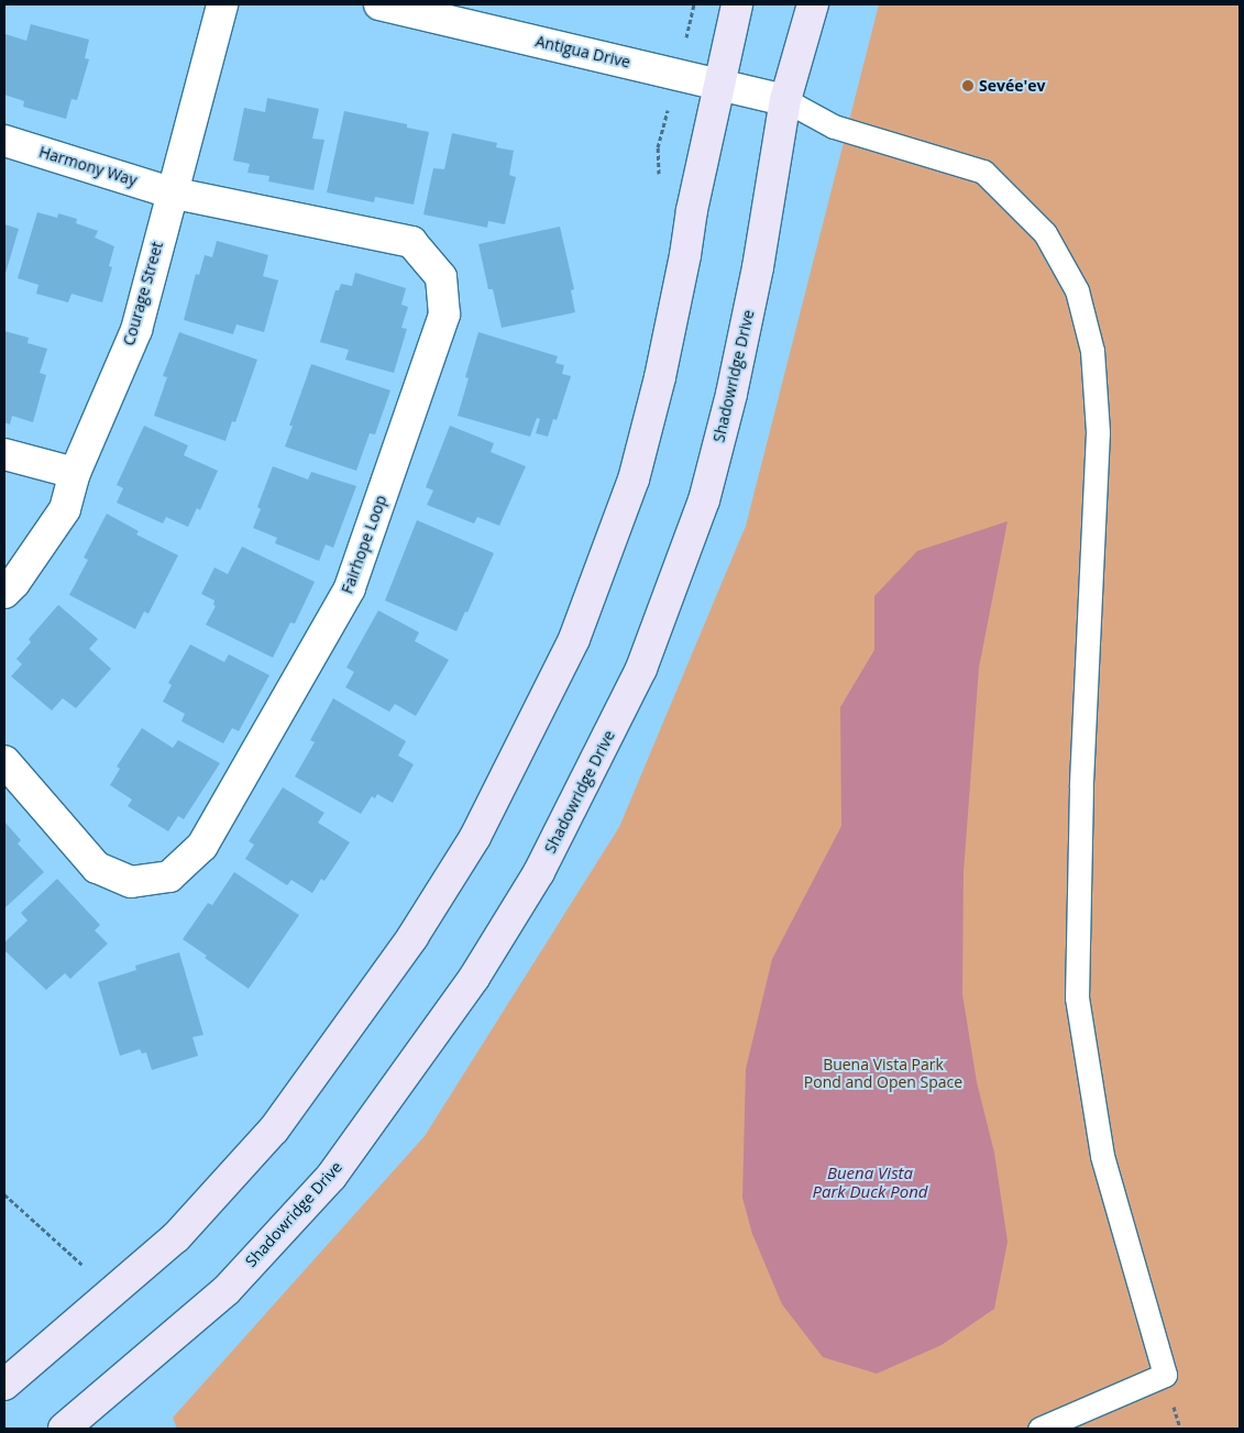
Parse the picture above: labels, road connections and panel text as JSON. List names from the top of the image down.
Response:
{
  "streets": {
    "street": [
      "Antigua Drive",
      "Harmony Way",
      "Courage Street",
      "Shadowridge Drive",
      "Fairhope Loop"
    ]
  },
  "crossings": [
    ["Antigua Drive", "Shadowridge Drive"],
    ["Harmony Way", "Courage Street"],
    ["Harmony Way", "Fairhope Loop"],
    ["Courage Street", "Fairhope Loop"]
  ],
  "water": ["Buena Vista Park Duck Pond"],
  "parks": ["Buena Vista Park Pond and Open Space"],
  "places": ["Sevée'ev"]
}
